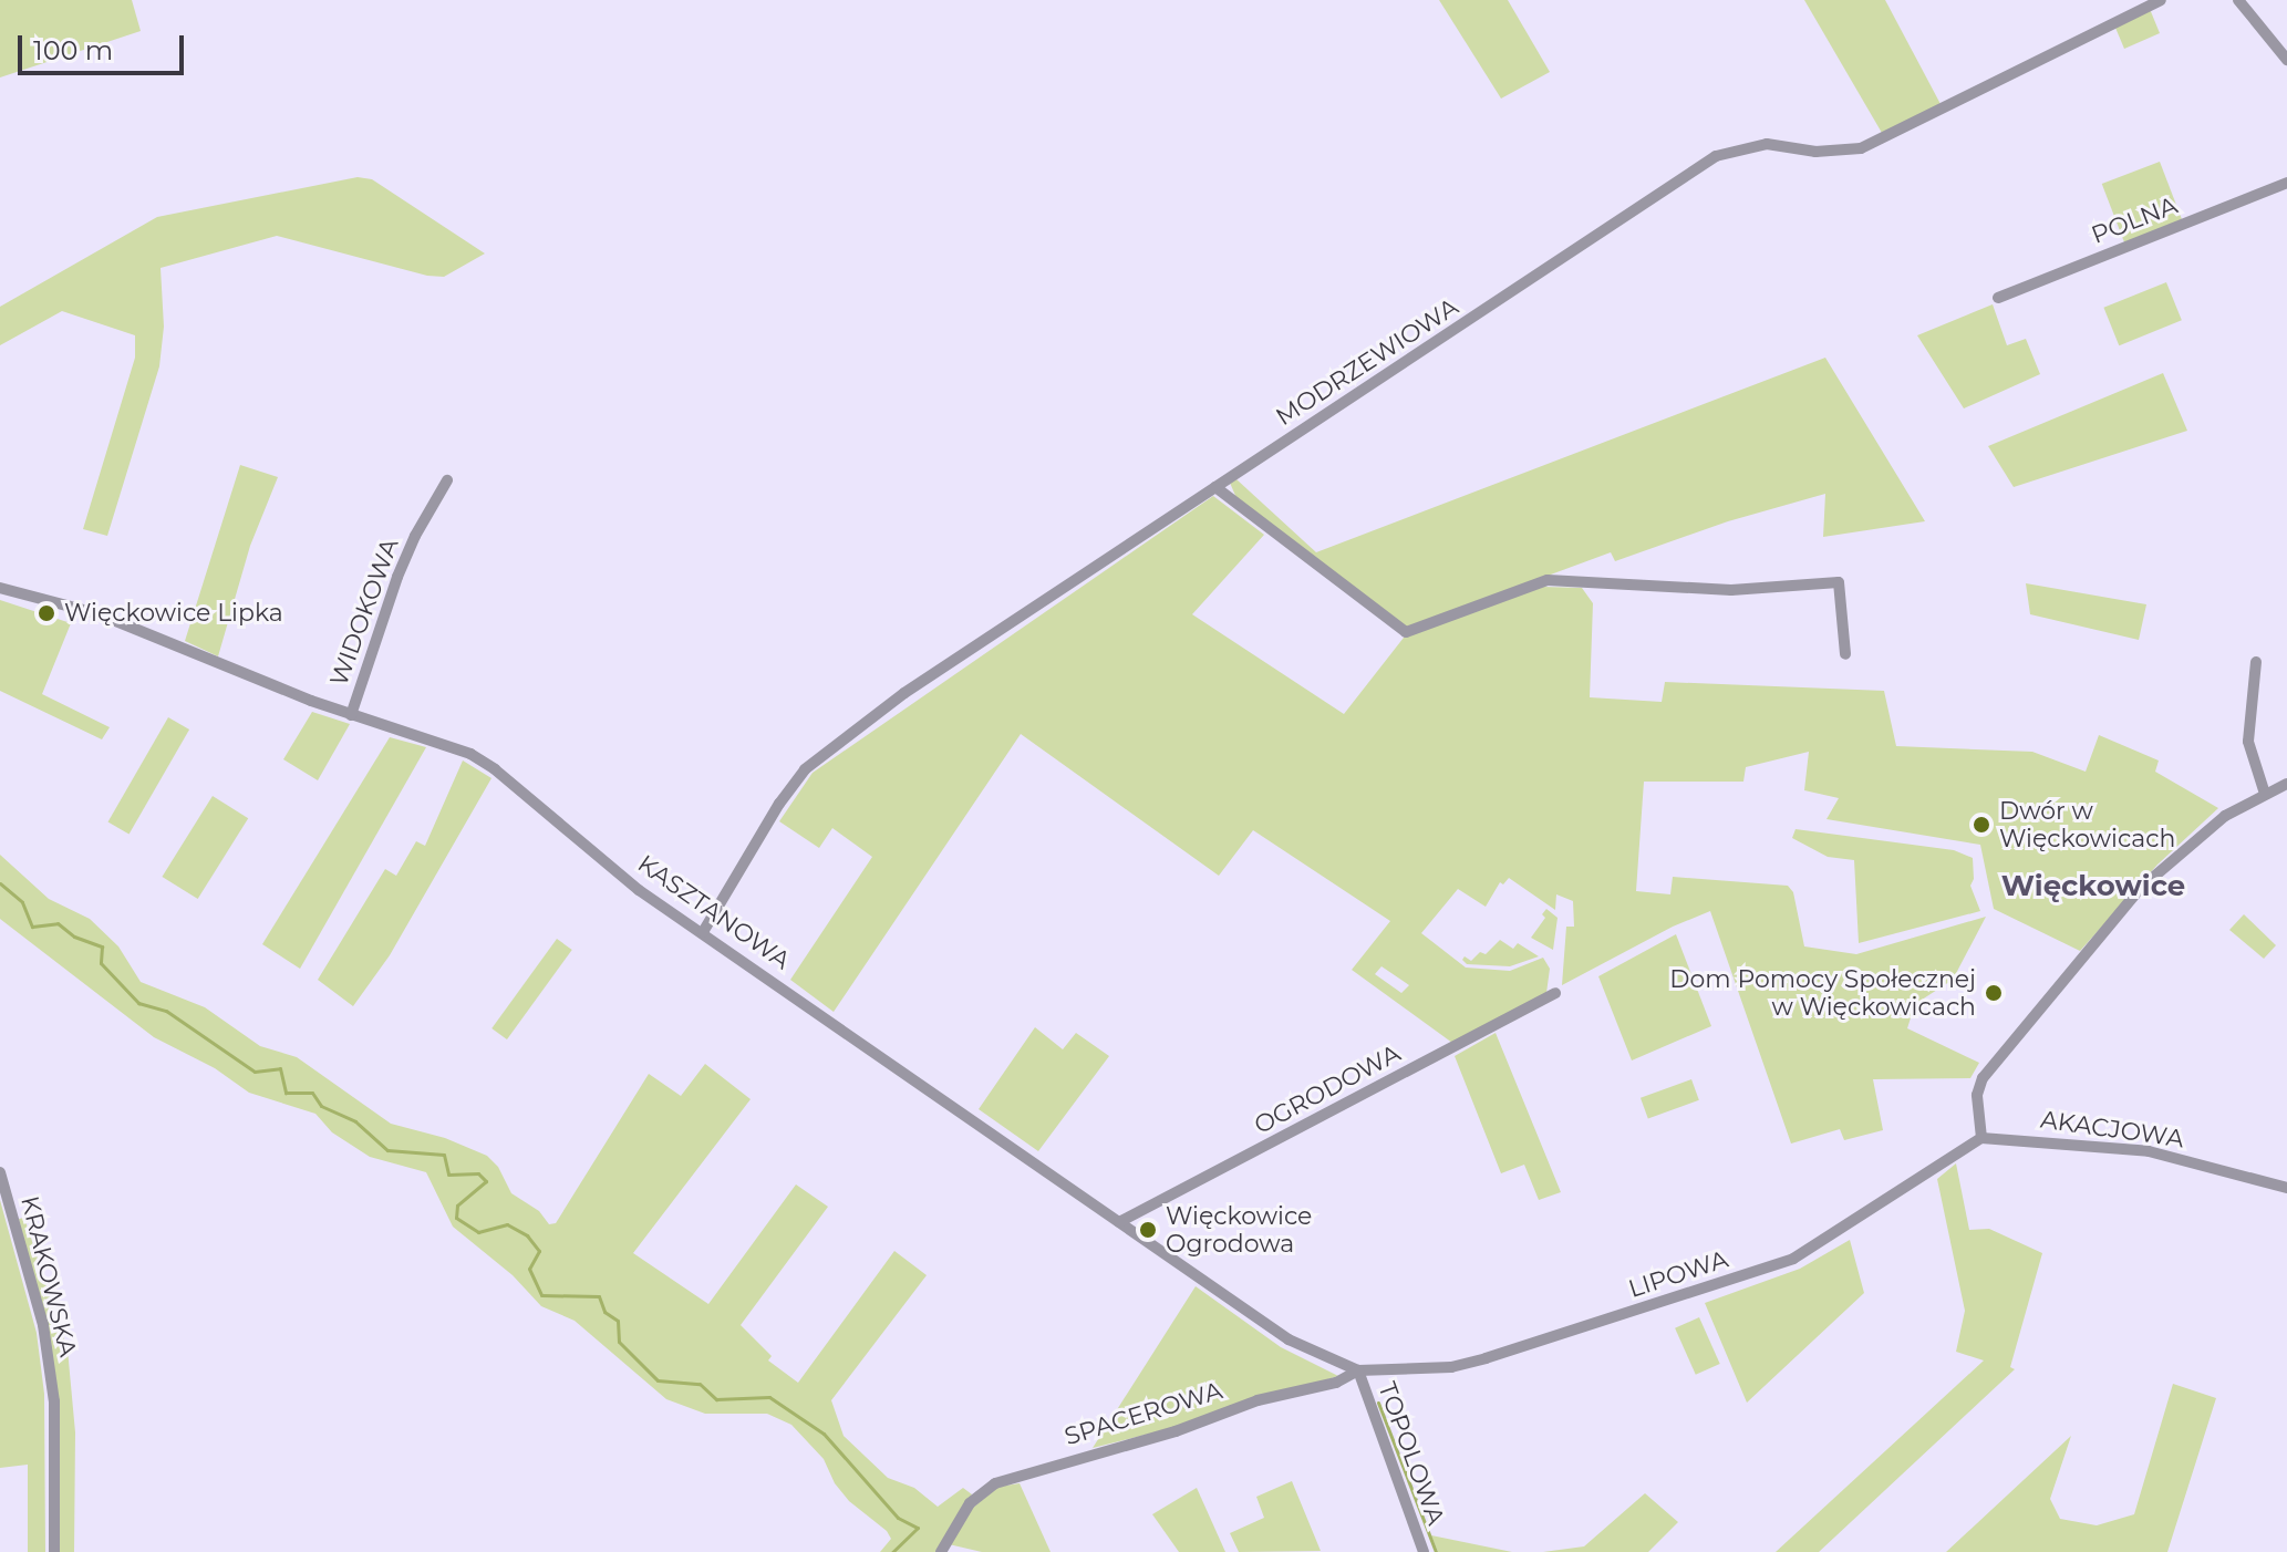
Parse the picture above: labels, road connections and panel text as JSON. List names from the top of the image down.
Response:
{
  "streets": {
    "street": [
      "POLNA",
      "MODRZEWIOWA",
      "WIDOKOWA",
      "KASZTANOWA",
      "OGRODOWA",
      "AKACJOWA",
      "LIPOWA",
      "KRAKOWSKA",
      "SPACEROWA",
      "TOPOLOWA"
    ]
  },
  "crossings": [
    ["MODRZEWIOWA", "KASZTANOWA"],
    ["WIDOKOWA", "KASZTANOWA"],
    ["KASZTANOWA", "OGRODOWA"],
    ["KASZTANOWA", "LIPOWA"],
    ["KASZTANOWA", "SPACEROWA"],
    ["KASZTANOWA", "TOPOLOWA"],
    ["AKACJOWA", "LIPOWA"],
    ["LIPOWA", "SPACEROWA"],
    ["LIPOWA", "TOPOLOWA"],
    ["SPACEROWA", "TOPOLOWA"]
  ],
  "districts": ["Więckowice"],
  "places": [
    "Więckowice Lipka",
    "Dwór w Więckowicach",
    "Dom Pomocy Społecznej w Więckowicach",
    "Więckowice Ogrodowa"
  ],
  "scale_bar": "100 m"
}
